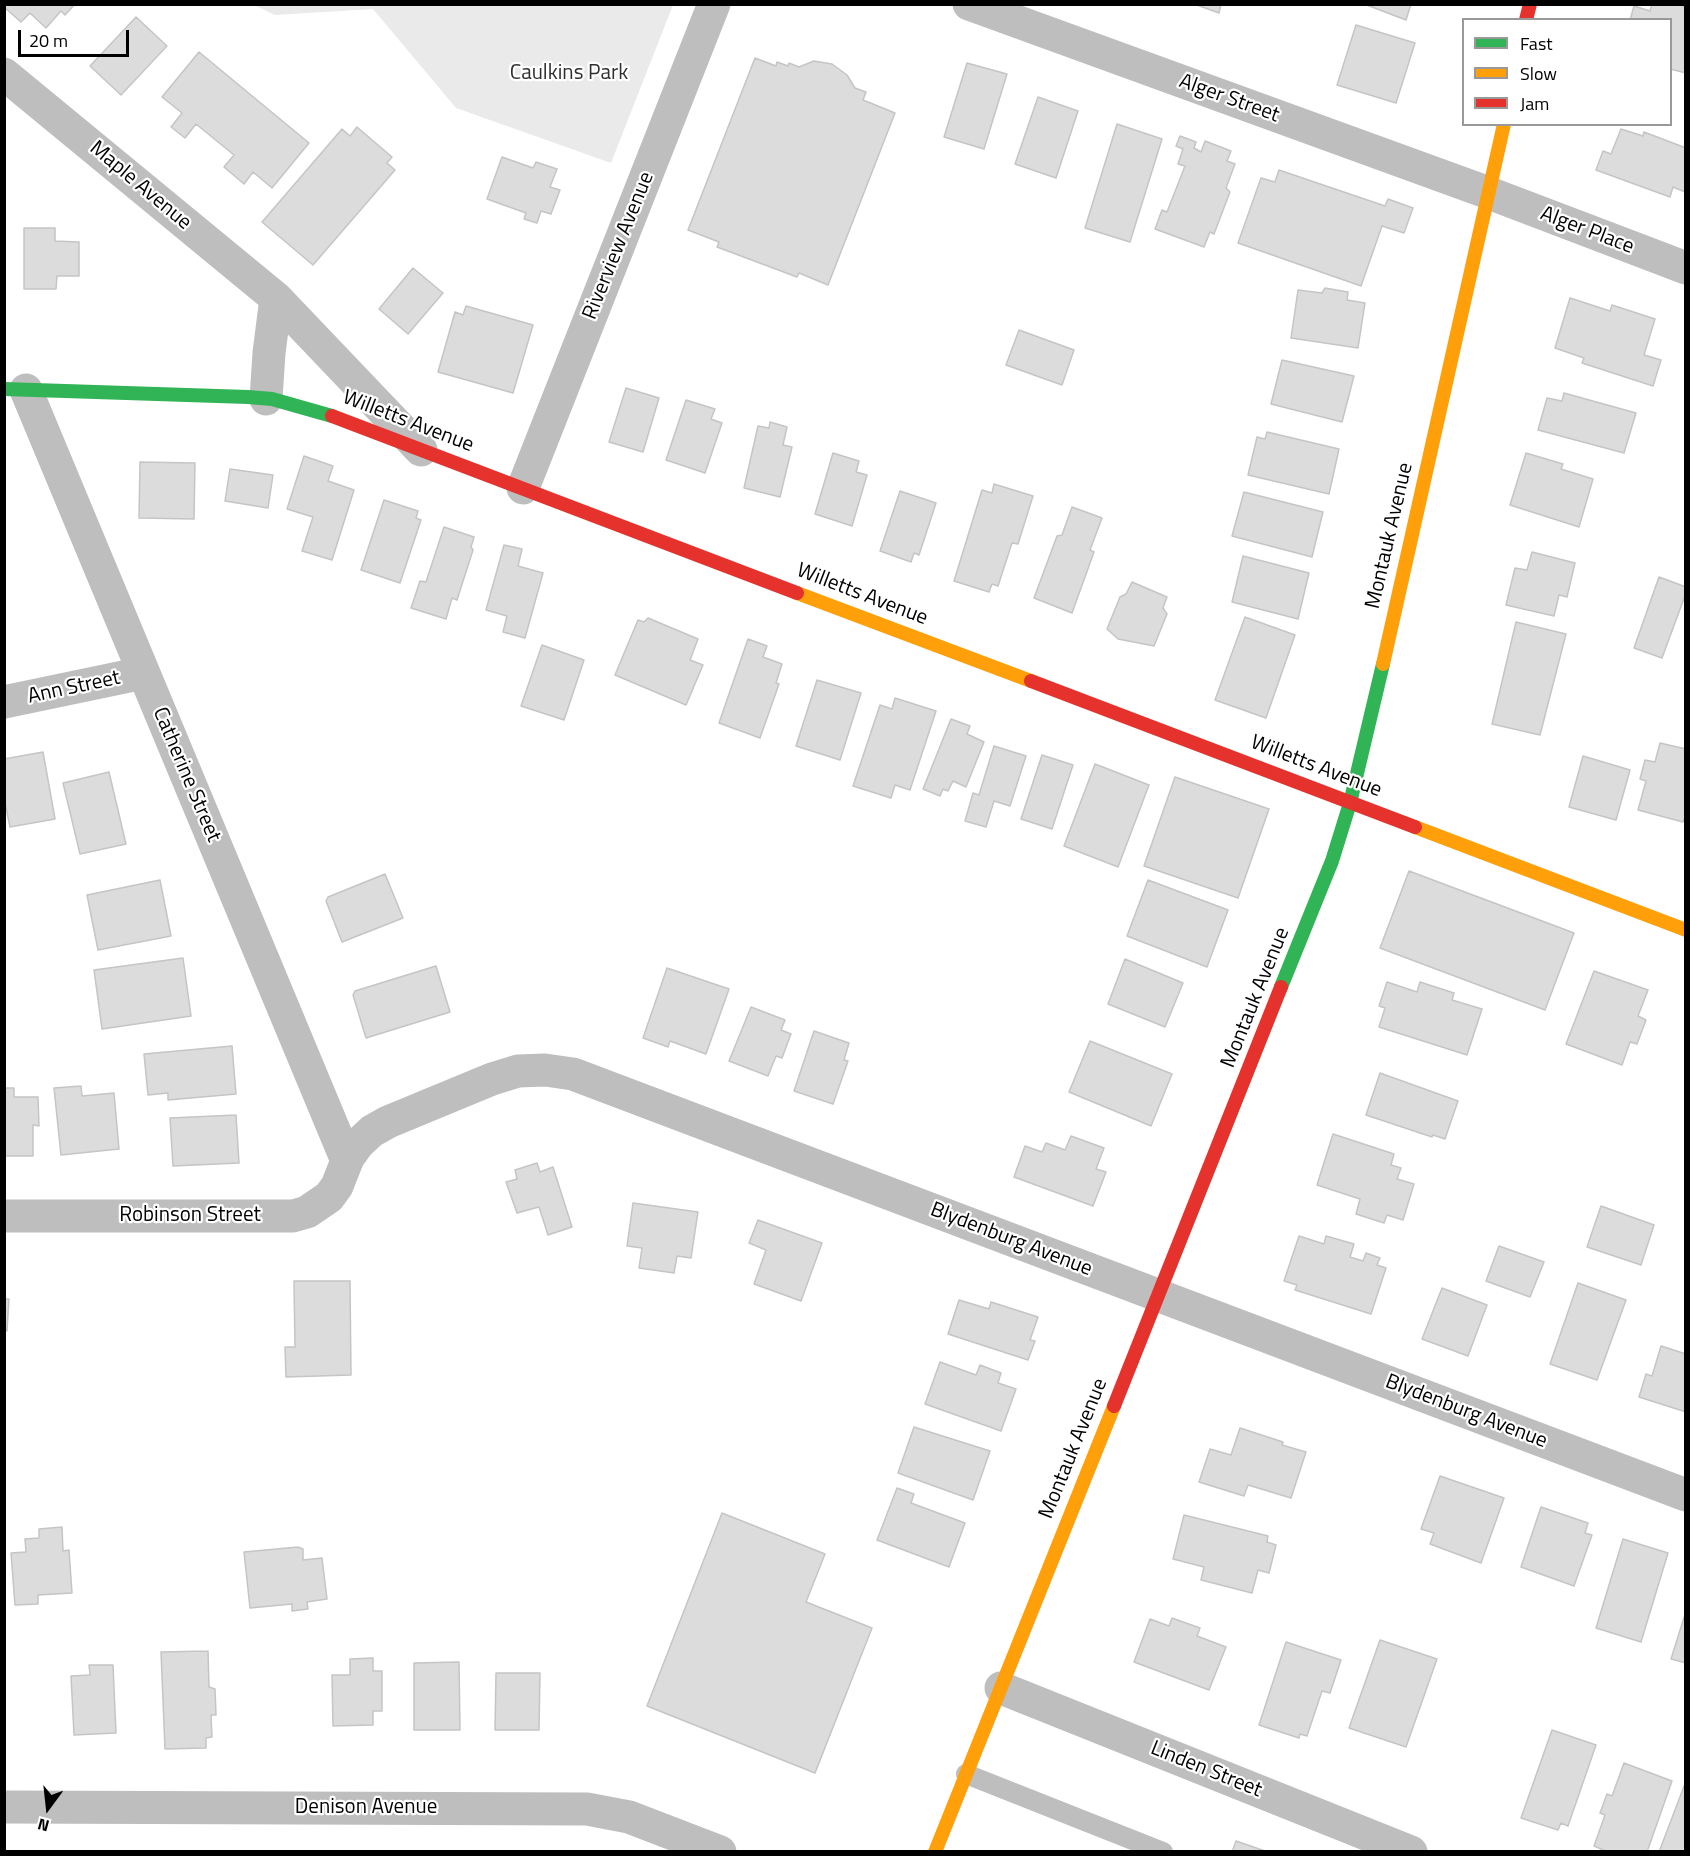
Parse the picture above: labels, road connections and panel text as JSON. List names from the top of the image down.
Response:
{
  "streets": {
    "street": [
      "Alger Street",
      "Maple Avenue",
      "Alger Place",
      "Riverview Avenue",
      "Willetts Avenue",
      "Montauk Avenue",
      "Ann Street",
      "Catherine Street",
      "Robinson Street",
      "Blydenburg Avenue",
      "Linden Street",
      "Denison Avenue"
    ]
  },
  "crossings": [
    ["Alger Street", "Alger Place"],
    ["Alger Street", "Montauk Avenue"],
    ["Maple Avenue", "Willetts Avenue"],
    ["Alger Place", "Montauk Avenue"],
    ["Riverview Avenue", "Willetts Avenue"],
    ["Willetts Avenue", "Montauk Avenue"],
    ["Willetts Avenue", "Catherine Street"],
    ["Montauk Avenue", "Blydenburg Avenue"],
    ["Montauk Avenue", "Linden Street"],
    ["Ann Street", "Catherine Street"],
    ["Catherine Street", "Robinson Street"],
    ["Catherine Street", "Blydenburg Avenue"],
    ["Robinson Street", "Blydenburg Avenue"]
  ],
  "parks": ["Caulkins Park"],
  "legend": ["Fast", "Slow", "Jam"],
  "scale_bar": "20 m",
  "north": "bottom"
}
